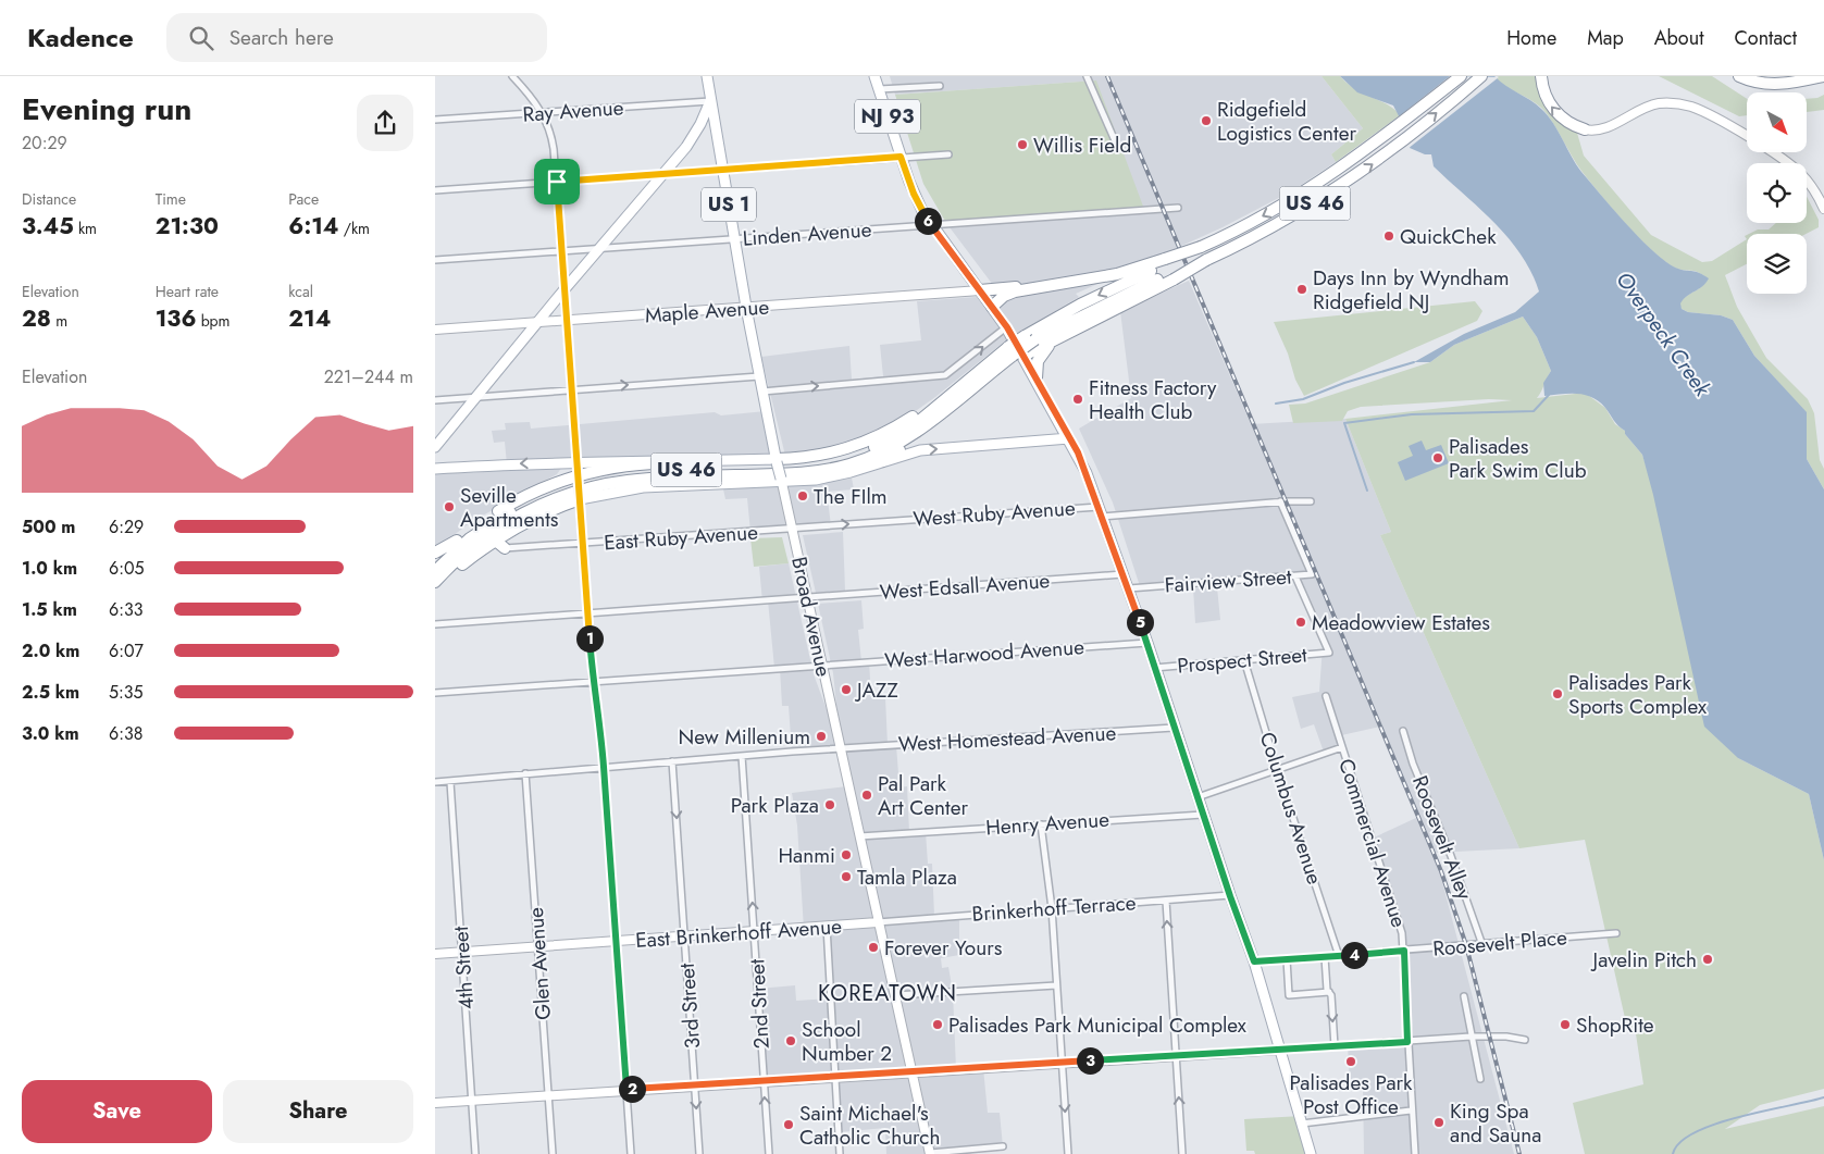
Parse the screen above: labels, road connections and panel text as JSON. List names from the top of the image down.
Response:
{
  "streets": {
    "highway": ["US 46"],
    "main road": [
      "NJ 93",
      "US 1",
      "Maple Avenue",
      "Broad Avenue",
      "East Brinkerhoff Avenue"
    ],
    "street": [
      "Ray Avenue",
      "Linden Avenue",
      "West Ruby Avenue",
      "East Ruby Avenue",
      "Fairview Street",
      "West Edsall Avenue",
      "West Harwood Avenue",
      "Prospect Street",
      "West Homestead Avenue",
      "Columbus Avenue",
      "Henry Avenue",
      "Roosevelt Alley",
      "Commercial Avenue",
      "Brinkerhoff Terrace",
      "Roosevelt Place",
      "Glen Avenue",
      "4th Street",
      "2nd Street",
      "3rd Street"
    ]
  },
  "crossings": [
    ["Ray Avenue", "Broad Avenue"],
    ["NJ 93", "US 46"],
    ["NJ 93", "Linden Avenue"],
    ["NJ 93", "Maple Avenue"],
    ["NJ 93", "West Ruby Avenue"],
    ["NJ 93", "Fairview Street"],
    ["NJ 93", "West Edsall Avenue"],
    ["NJ 93", "West Harwood Avenue"],
    ["NJ 93", "Prospect Street"],
    ["NJ 93", "West Homestead Avenue"],
    ["NJ 93", "Henry Avenue"],
    ["NJ 93", "Brinkerhoff Terrace"],
    ["NJ 93", "Roosevelt Place"],
    ["Linden Avenue", "Broad Avenue"],
    ["Maple Avenue", "Broad Avenue"],
    ["West Ruby Avenue", "East Ruby Avenue"],
    ["West Ruby Avenue", "Fairview Street"],
    ["West Ruby Avenue", "Broad Avenue"],
    ["East Ruby Avenue", "Broad Avenue"],
    ["Fairview Street", "Prospect Street"],
    ["West Edsall Avenue", "Broad Avenue"],
    ["Broad Avenue", "West Harwood Avenue"],
    ["Broad Avenue", "West Homestead Avenue"],
    ["Broad Avenue", "Henry Avenue"],
    ["Broad Avenue", "Brinkerhoff Terrace"],
    ["Broad Avenue", "East Brinkerhoff Avenue"],
    ["Prospect Street", "Columbus Avenue"],
    ["West Homestead Avenue", "Glen Avenue"],
    ["West Homestead Avenue", "4th Street"],
    ["West Homestead Avenue", "2nd Street"],
    ["West Homestead Avenue", "3rd Street"],
    ["Columbus Avenue", "Roosevelt Place"],
    ["Roosevelt Alley", "Roosevelt Place"],
    ["Commercial Avenue", "Roosevelt Place"],
    ["Brinkerhoff Terrace", "East Brinkerhoff Avenue"],
    ["East Brinkerhoff Avenue", "Glen Avenue"],
    ["East Brinkerhoff Avenue", "4th Street"],
    ["East Brinkerhoff Avenue", "2nd Street"],
    ["East Brinkerhoff Avenue", "3rd Street"]
  ],
  "one_way": ["West Ruby Avenue", "2nd Street", "3rd Street"],
  "districts": ["KOREATOWN"],
  "water": ["Overpeck Creek"],
  "places": [
    "Ridgefield Logistics Center",
    "Willis Field",
    "QuickChek",
    "Days Inn by Wyndham Ridgefield NJ",
    "Fitness Factory Health Club",
    "Palisades Park Swim Club",
    "The FIlm",
    "Seville Apartments",
    "Meadowview Estates",
    "JAZZ",
    "Palisades Park Sports Complex",
    "New Millenium",
    "Pal Park Art Center",
    "Park Plaza",
    "Hanmi",
    "Tamla Plaza",
    "Forever Yours",
    "Javelin Pitch",
    "Palisades Park Municipal Complex",
    "ShopRite",
    "School Number 2",
    "Palisades Park Post Office",
    "King Spa and Sauna",
    "Saint Michael's Catholic Church"
  ],
  "north": "bottom right",
  "page": {
    "header": "Kadence",
    "search": "Search here",
    "nav": [
      "Home",
      "Map",
      "About",
      "Contact"
    ],
    "heading": ["Evening run", "20:29"],
    "stats": [
      ["Distance", "3.45 km"],
      ["Time", "21:30"],
      ["Pace", "6:14 /km"],
      ["Elevation", "28 m"],
      ["Heart rate", "136 bpm"],
      ["kcal", "214"]
    ],
    "pins": [
      "6",
      "5",
      "1",
      "4",
      "3",
      "2"
    ],
    "chart": ["Elevation", "221–244 m"],
    "list": [
      {
        "name": "500 m",
        "note": "6:29"
      },
      {
        "name": "1.0 km",
        "note": "6:05"
      },
      {
        "name": "1.5 km",
        "note": "6:33"
      },
      {
        "name": "2.0 km",
        "note": "6:07"
      },
      {
        "name": "2.5 km",
        "note": "5:35"
      },
      {
        "name": "3.0 km",
        "note": "6:38"
      }
    ],
    "buttons": ["Save", "Share"]
  }
}
